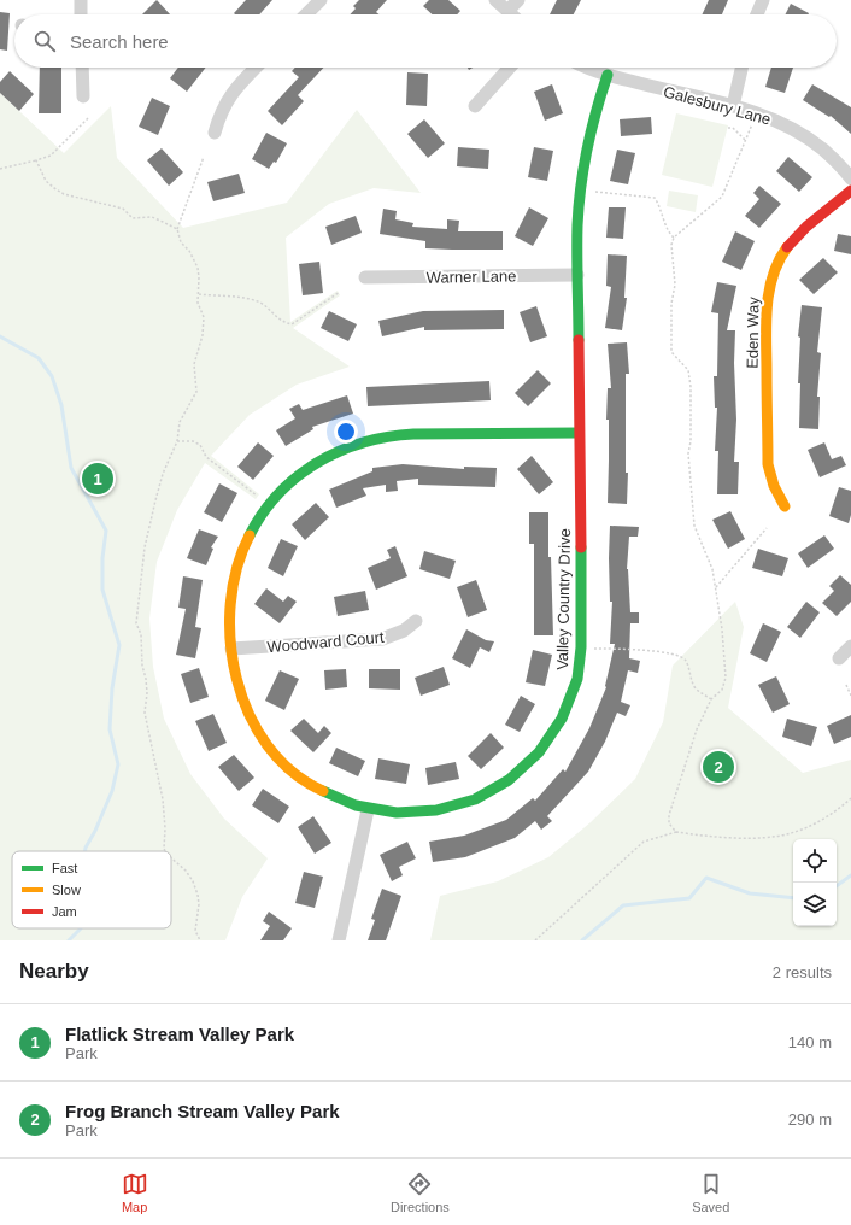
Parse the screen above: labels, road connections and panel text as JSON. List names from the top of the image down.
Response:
{
  "streets": {
    "street": [
      "Galesbury Lane",
      "Warner Lane",
      "Eden Way",
      "Valley Country Drive",
      "Woodward Court"
    ]
  },
  "crossings": [
    ["Galesbury Lane", "Valley Country Drive"],
    ["Warner Lane", "Valley Country Drive"],
    ["Valley Country Drive", "Woodward Court"]
  ],
  "legend": ["Fast", "Slow", "Jam"],
  "page": {
    "search": "Search here",
    "pins": ["1", "2"],
    "heading": ["Nearby", "2 results"],
    "list": [
      {
        "mark": "1",
        "name": "Flatlick Stream Valley Park",
        "note": "Park",
        "value": "140 m"
      },
      {
        "mark": "2",
        "name": "Frog Branch Stream Valley Park",
        "note": "Park",
        "value": "290 m"
      }
    ],
    "nav": ["Map", "Directions", "Saved"]
  }
}
